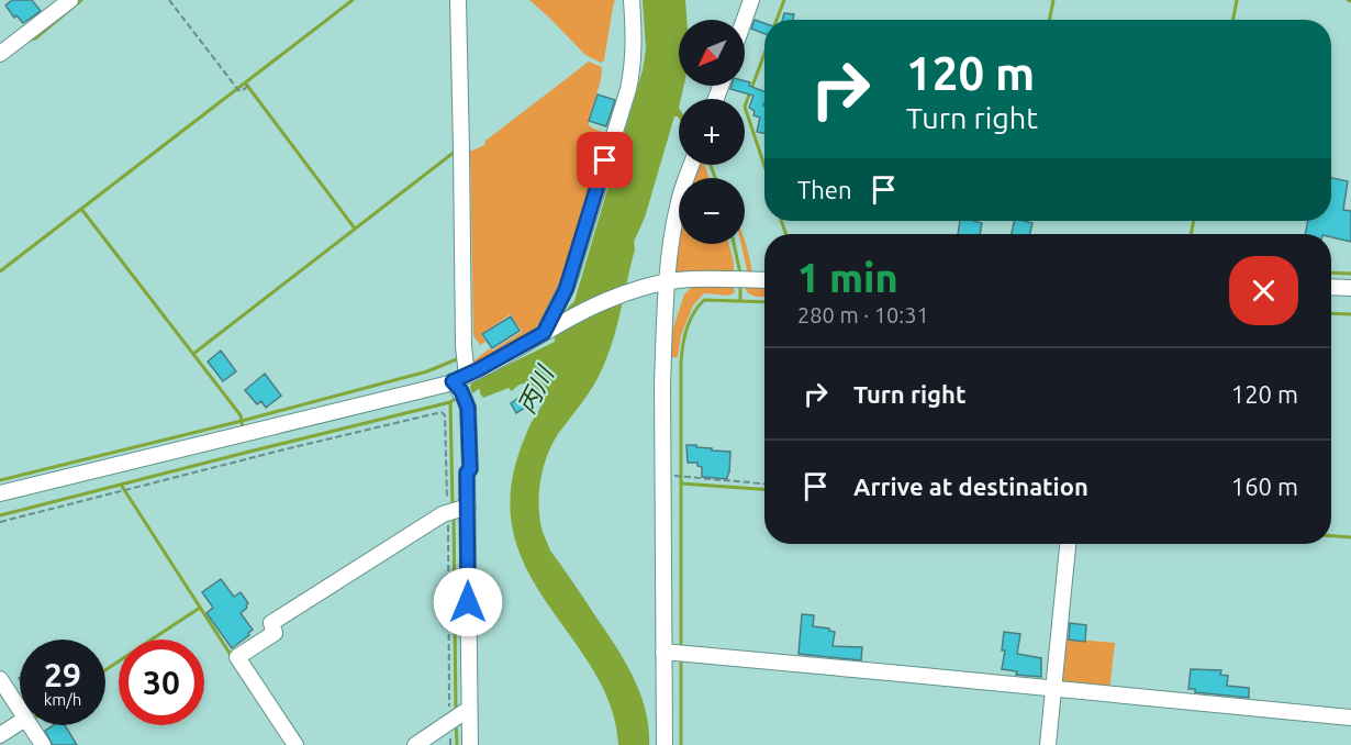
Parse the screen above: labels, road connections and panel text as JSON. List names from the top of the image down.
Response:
{
  "water": ["丙川"],
  "north": "bottom left",
  "page": {
    "map_buttons": ["+", "−"],
    "turn": ["120 m", "Turn right"],
    "then": "Then",
    "heading": ["1 min", "280 m · 10:31"],
    "list": [
      {
        "name": "Turn right",
        "value": "120 m"
      },
      {
        "name": "Arrive at destination",
        "value": "160 m"
      }
    ],
    "speed": "29 km/h",
    "limit": "30"
  }
}
